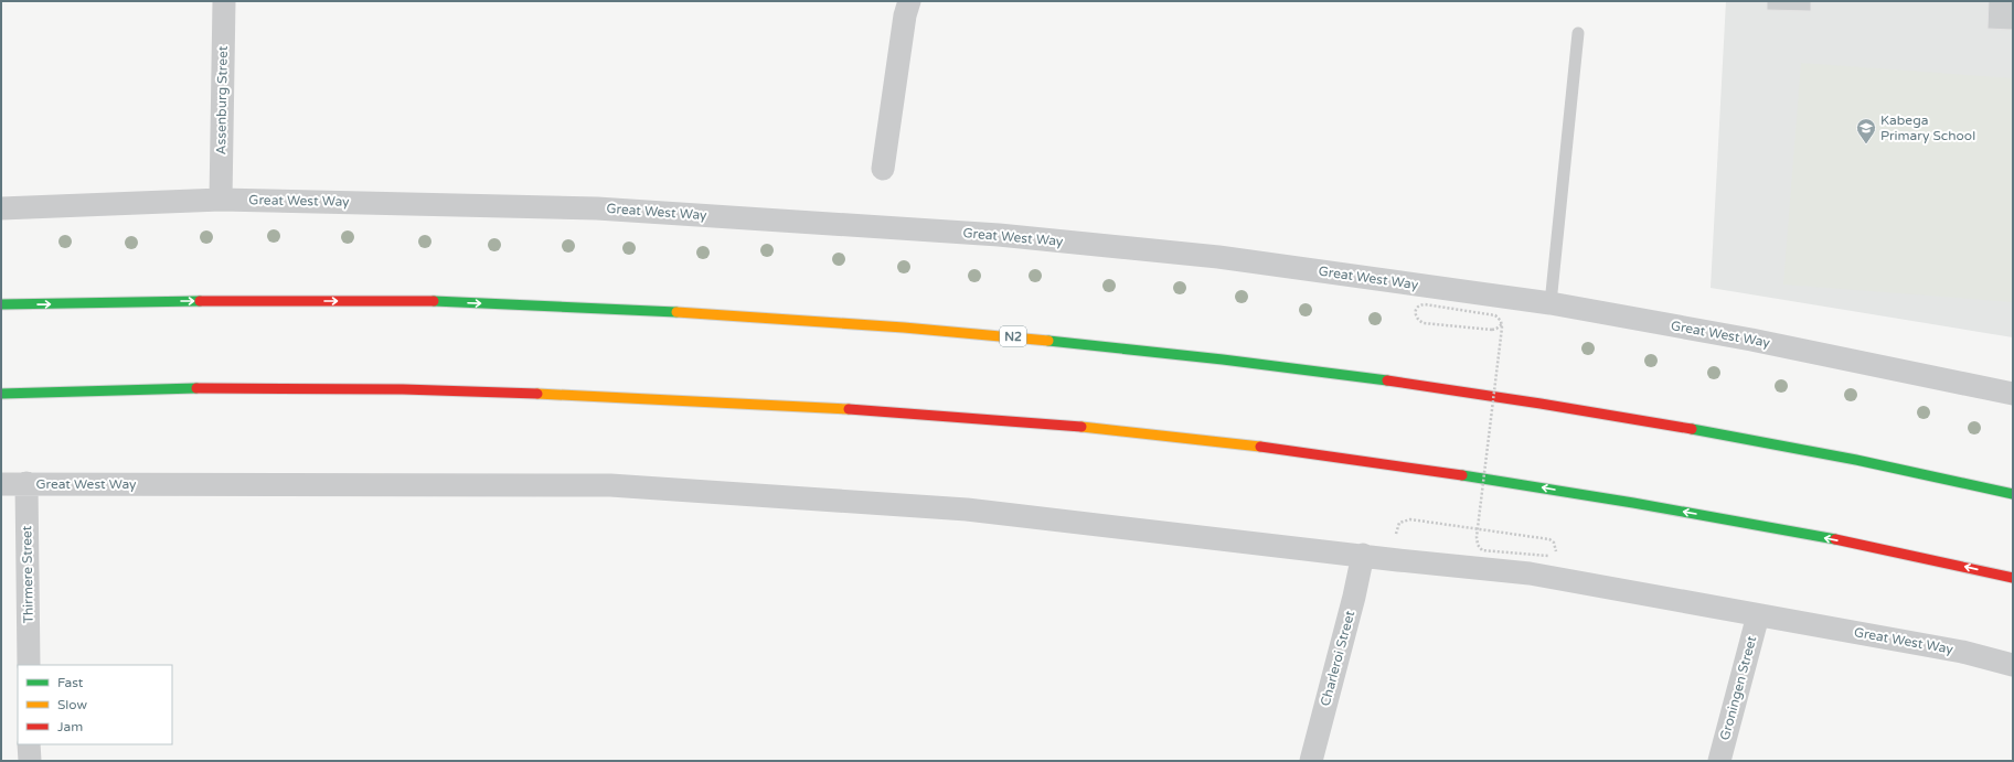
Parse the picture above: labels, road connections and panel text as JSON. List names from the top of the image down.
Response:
{
  "streets": {
    "highway": ["N2"],
    "street": [
      "Assenburg Street",
      "Great West Way",
      "Thirmere Street",
      "Charleroi Street",
      "Groningen Street"
    ]
  },
  "crossings": [
    ["Assenburg Street", "Great West Way"],
    ["Great West Way", "Thirmere Street"],
    ["Great West Way", "Charleroi Street"],
    ["Great West Way", "Groningen Street"]
  ],
  "places": {
    "school or university": ["Kabega Primary School"]
  },
  "legend": ["Fast", "Slow", "Jam"]
}
